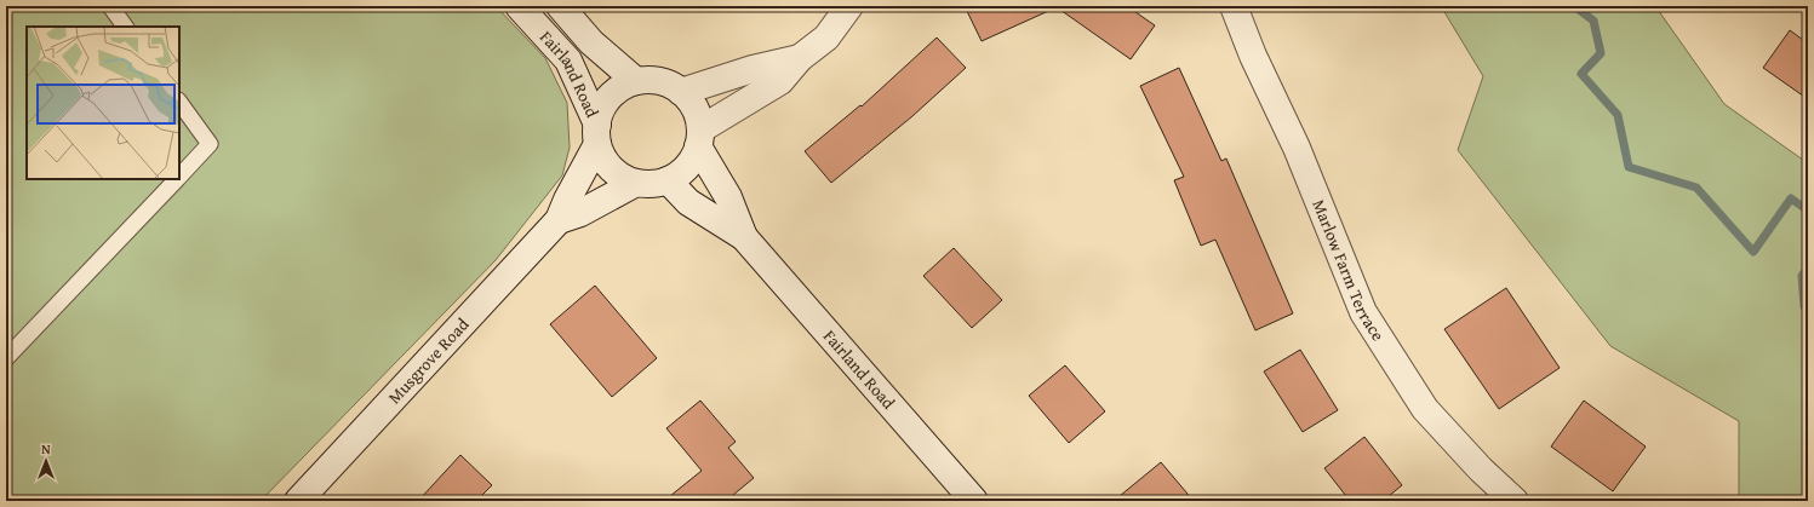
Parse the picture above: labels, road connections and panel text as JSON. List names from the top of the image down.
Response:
{
  "streets": {
    "street": ["Fairland Road", "Marlow Farm Terrace", "Musgrove Road"]
  },
  "crossings": [
    ["Fairland Road", "Musgrove Road"]
  ],
  "north": "top"
}
